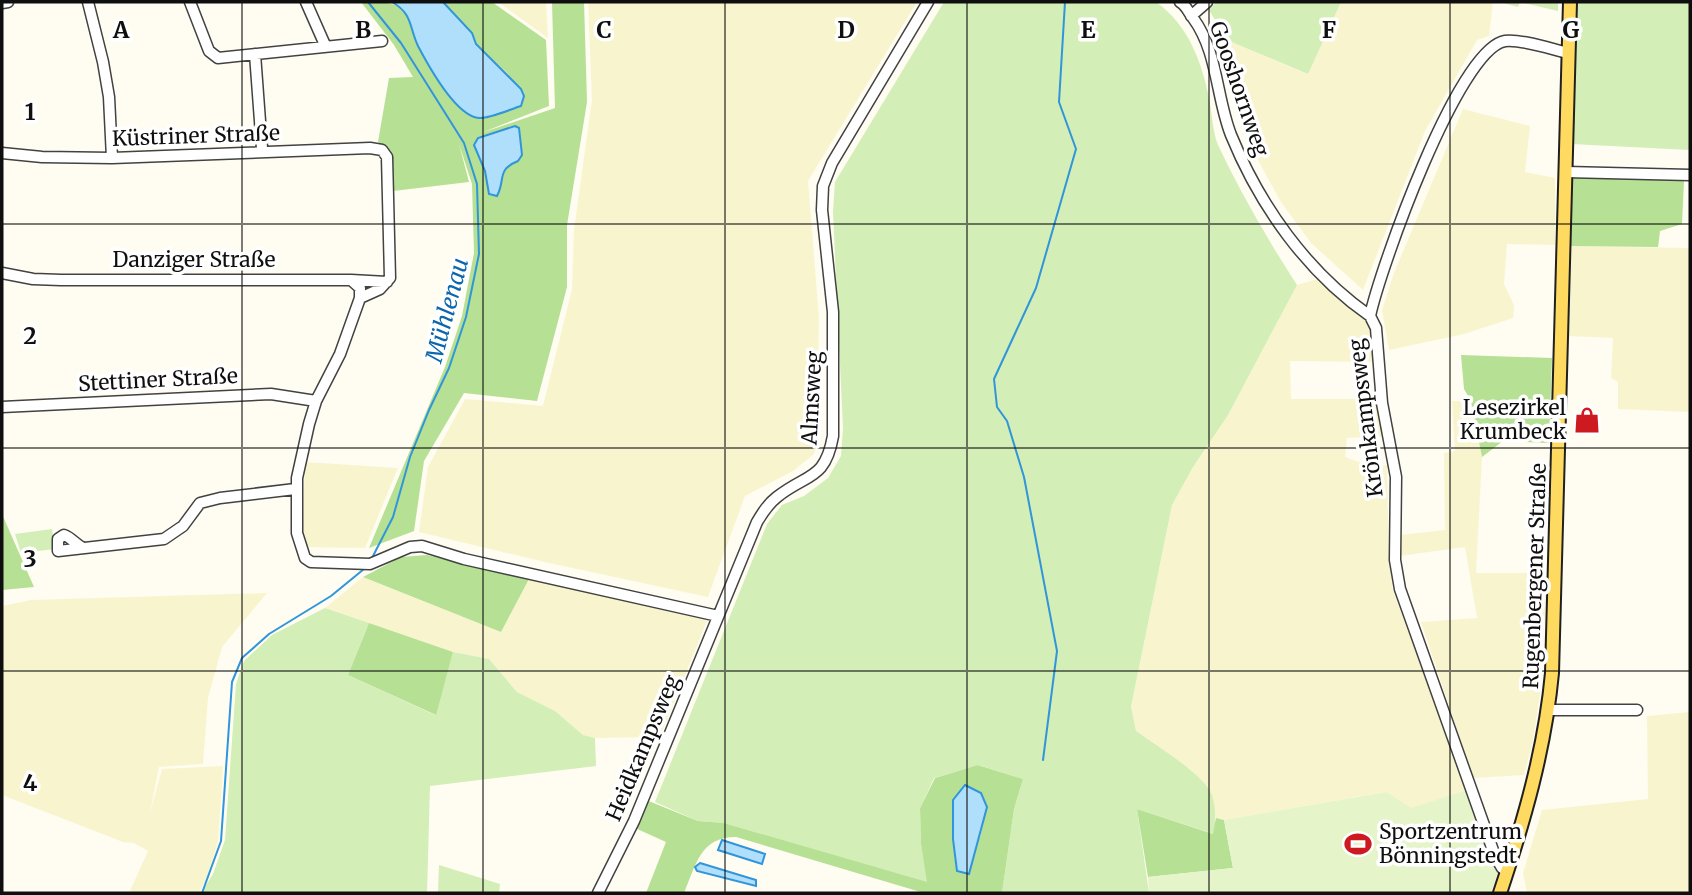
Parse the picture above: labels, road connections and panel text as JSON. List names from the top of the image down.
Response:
{
  "streets": {
    "main road": ["Rugenbergener Straße"],
    "street": [
      "Gooshornweg",
      "Küstriner Straße",
      "Danziger Straße",
      "Stettiner Straße",
      "Almsweg",
      "Krönkampsweg",
      "Heidkampsweg"
    ]
  },
  "crossings": [
    ["Gooshornweg", "Krönkampsweg"],
    ["Küstriner Straße", "Danziger Straße"],
    ["Almsweg", "Heidkampsweg"],
    ["Krönkampsweg", "Rugenbergener Straße"]
  ],
  "water": ["Mühlenau"],
  "places": {
    "shop": ["Lesezirkel Krumbeck"],
    "sports": ["Sportzentrum Bönningstedt"]
  },
  "grid": {
    "columns": [
      "A",
      "B",
      "C",
      "D",
      "E",
      "F",
      "G"
    ],
    "rows": [
      "1",
      "2",
      "3",
      "4"
    ]
  }
}
